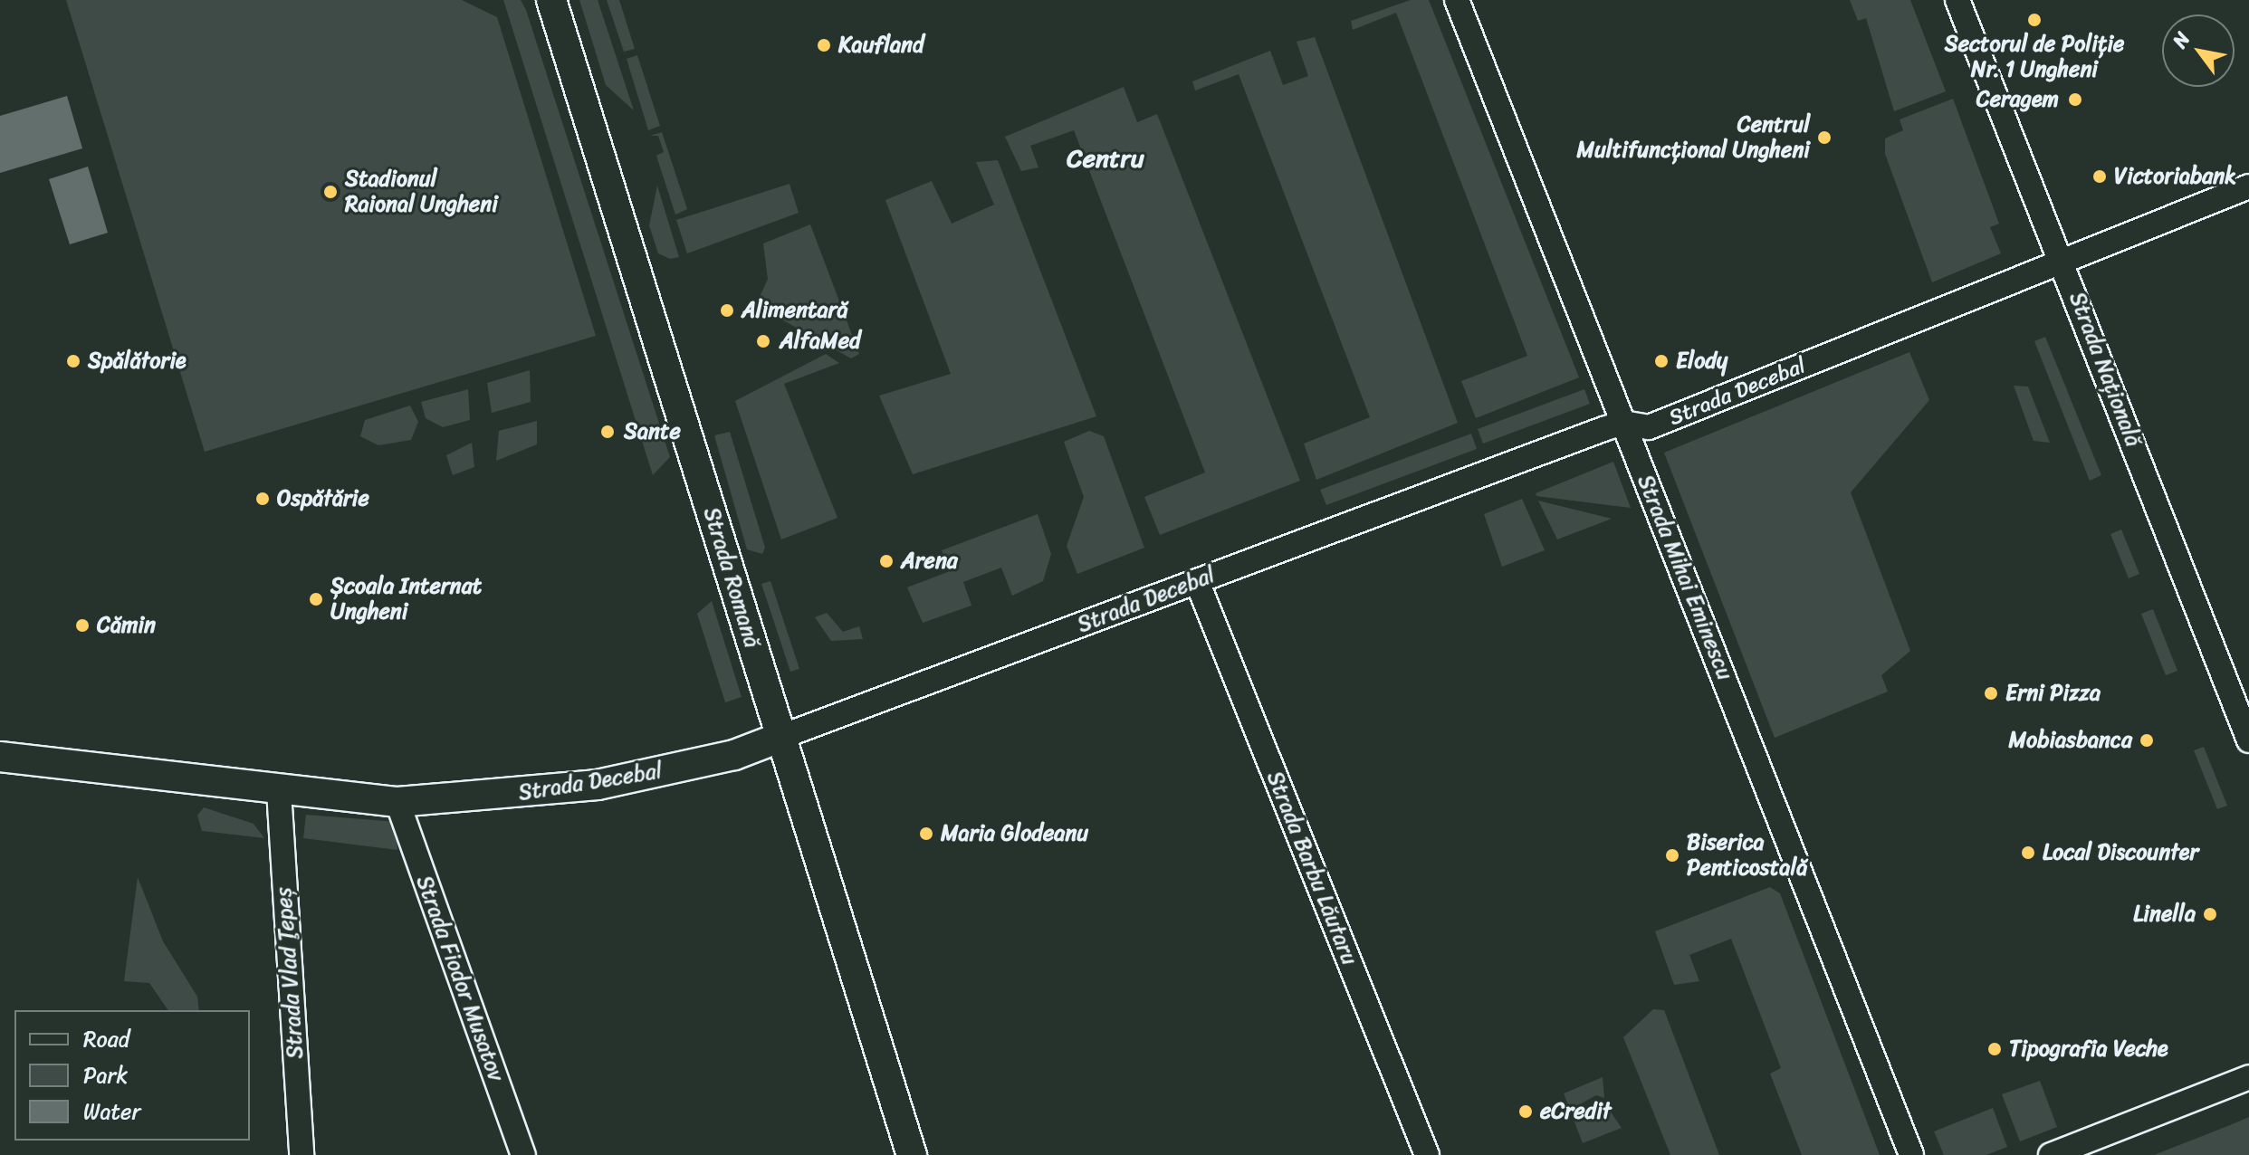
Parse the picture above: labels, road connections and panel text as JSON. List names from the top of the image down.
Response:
{
  "streets": {
    "main road": ["Strada Decebal", "Strada Romană"],
    "street": [
      "Strada Națională",
      "Strada Mihai Eminescu",
      "Strada Barbu Lăutaru",
      "Strada Vlad Ţepeș",
      "Strada Fiodor Musatov"
    ]
  },
  "crossings": [
    ["Strada Națională", "Strada Decebal"],
    ["Strada Decebal", "Strada Romană"],
    ["Strada Decebal", "Strada Mihai Eminescu"],
    ["Strada Decebal", "Strada Barbu Lăutaru"],
    ["Strada Decebal", "Strada Vlad Ţepeș"],
    ["Strada Decebal", "Strada Fiodor Musatov"]
  ],
  "districts": ["Centru"],
  "places": [
    "Sectorul de Poliție Nr. 1 Ungheni",
    "Kaufland",
    "Ceragem",
    "Centrul Multifuncțional Ungheni",
    "Victoriabank",
    "Stadionul Raional Ungheni",
    "Alimentară",
    "AlfaMed",
    "Spălătorie",
    "Elody",
    "Sante",
    "Ospătărie",
    "Arena",
    "Școala Internat Ungheni",
    "Cămin",
    "Erni Pizza",
    "Mobiasbanca",
    "Maria Glodeanu",
    "Local Discounter",
    "Biserica Penticostală",
    "Linella",
    "Tipografia Veche",
    "eCredit"
  ],
  "legend": ["Road", "Park", "Water"],
  "north": "top left"
}
